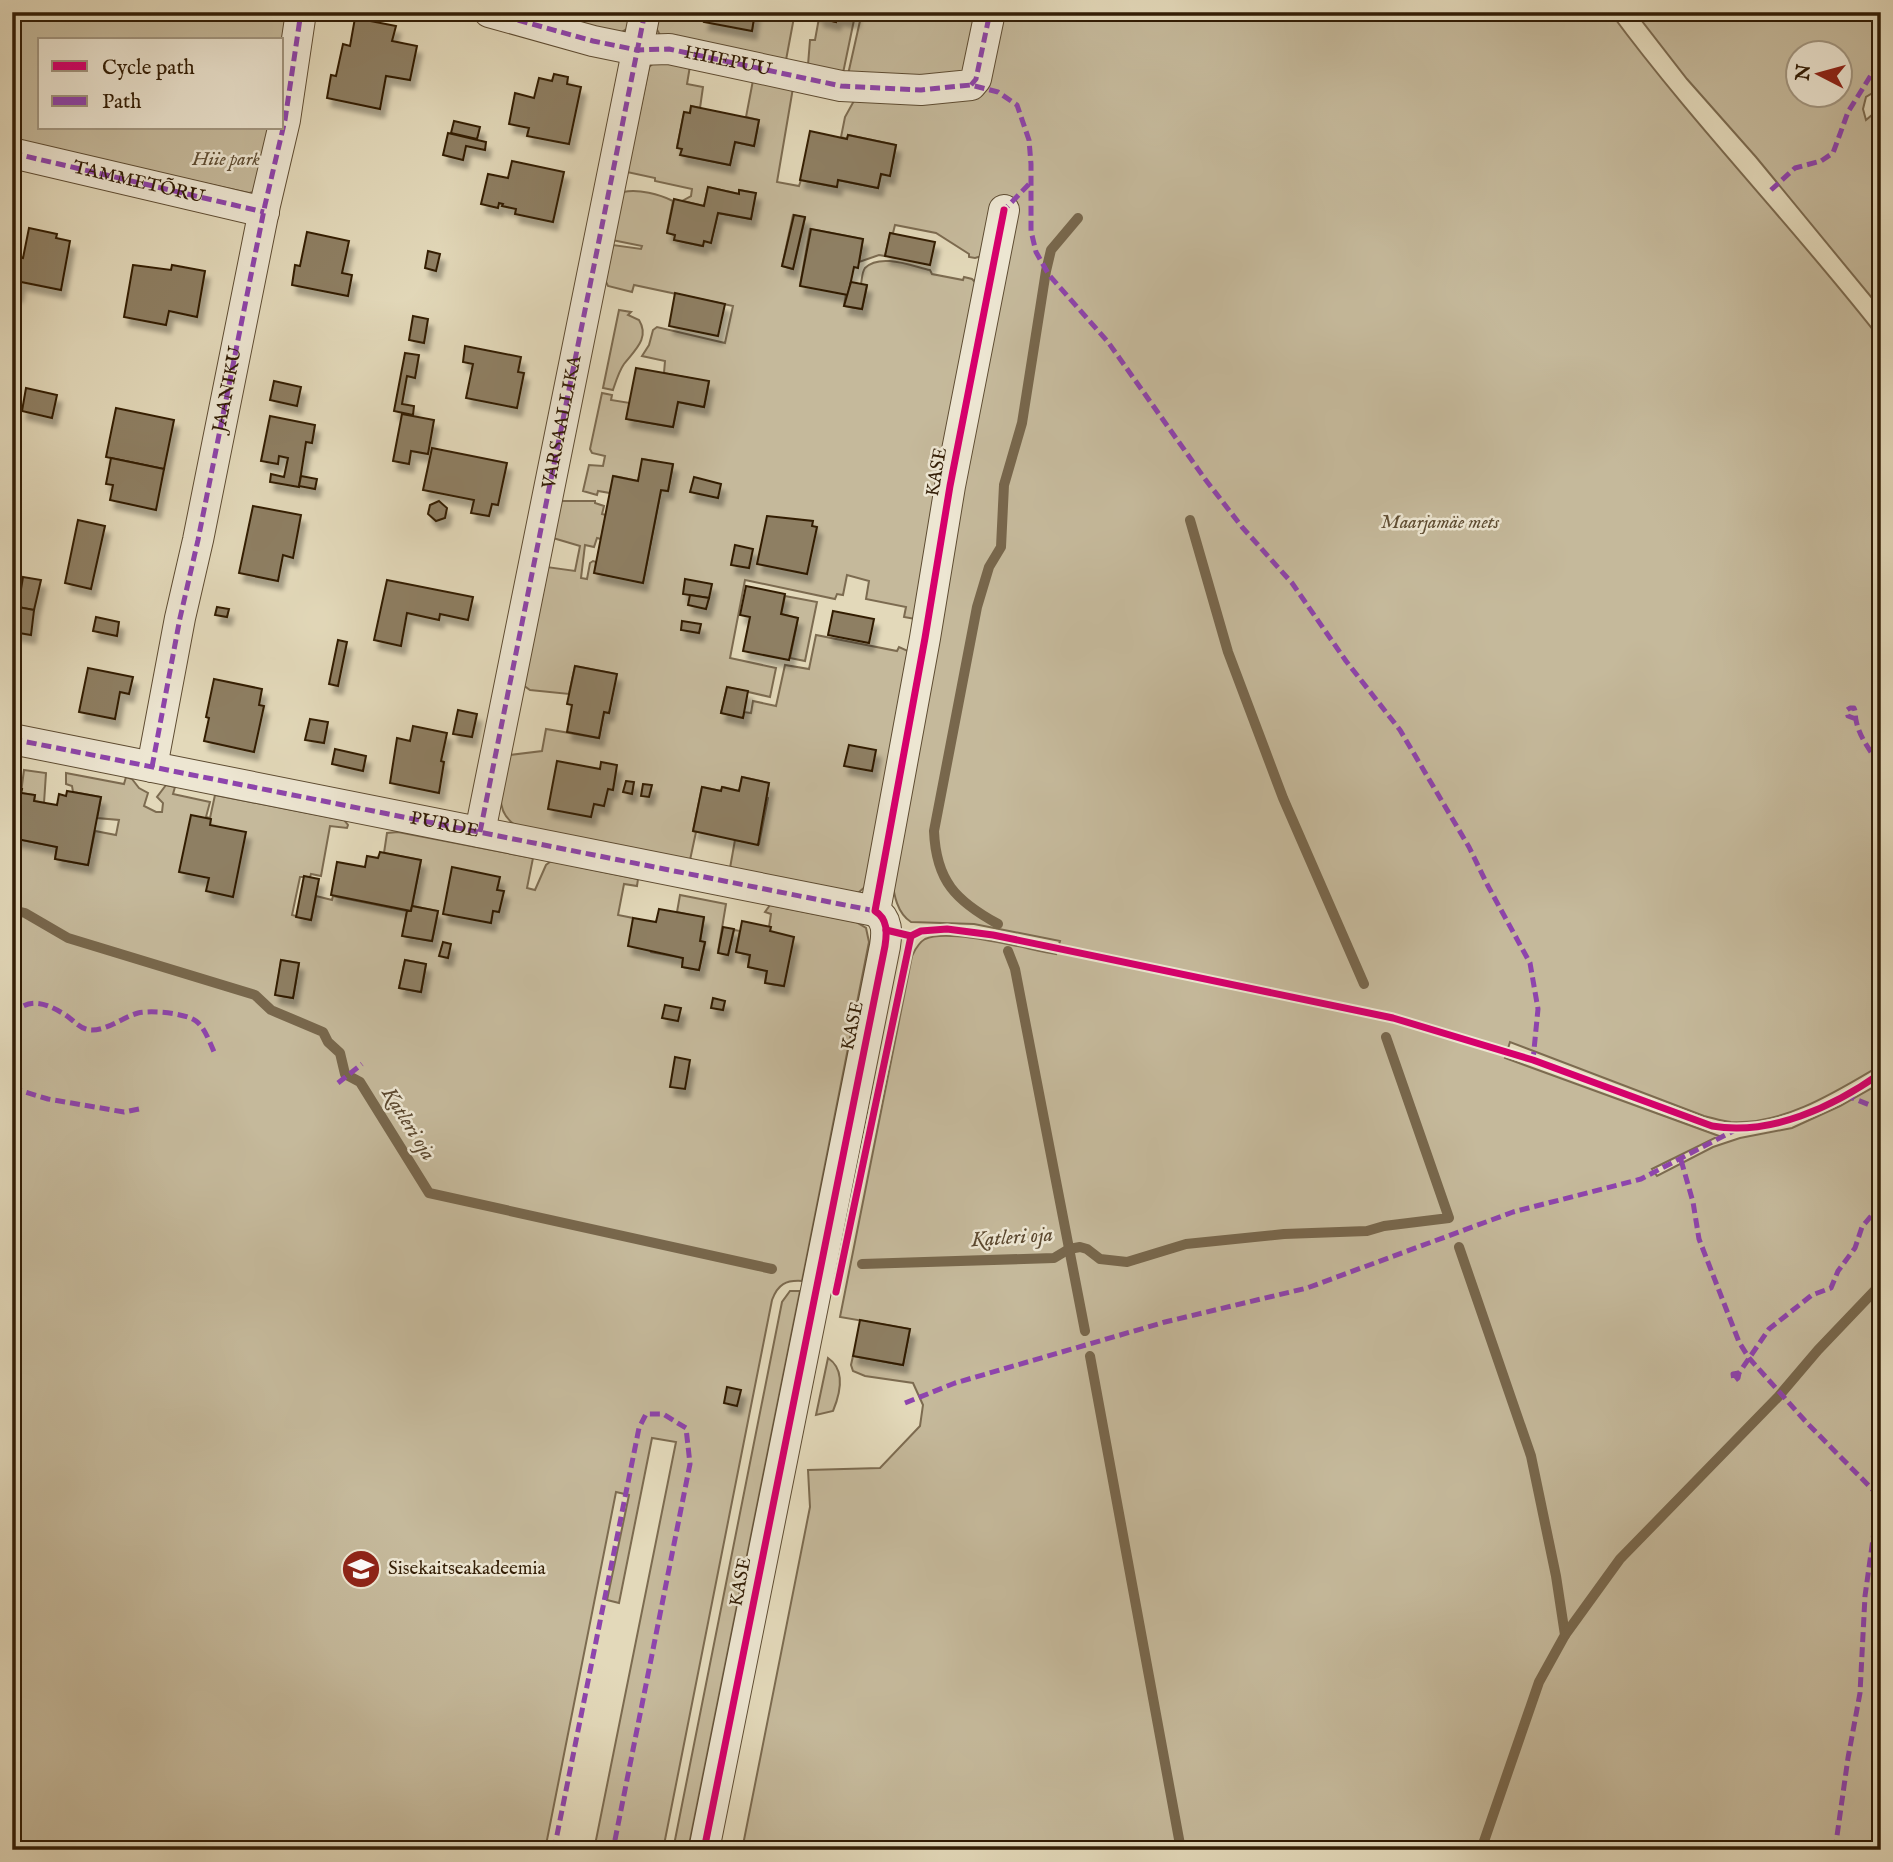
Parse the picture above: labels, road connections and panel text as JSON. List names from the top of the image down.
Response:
{
  "streets": {
    "street": [
      "HIIEPUU",
      "TAMMETÕRU",
      "JAANIKU",
      "VARSAALLIKA",
      "KASE",
      "PURDE"
    ]
  },
  "crossings": [
    ["HIIEPUU", "VARSAALLIKA"],
    ["TAMMETÕRU", "JAANIKU"],
    ["JAANIKU", "PURDE"],
    ["VARSAALLIKA", "PURDE"],
    ["KASE", "PURDE"]
  ],
  "water": ["Katleri oja"],
  "parks": ["Hiie park", "Maarjamäe mets"],
  "places": {
    "school or university": ["Sisekaitseakadeemia"]
  },
  "legend": ["Cycle path", "Path"],
  "north": "left"
}
